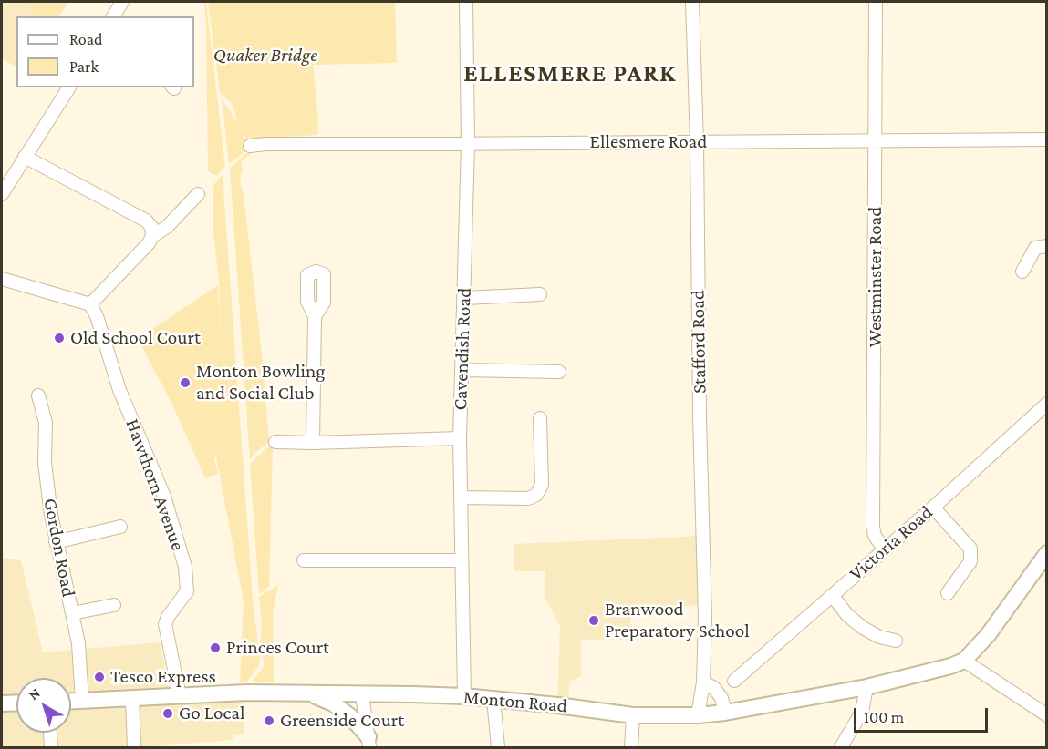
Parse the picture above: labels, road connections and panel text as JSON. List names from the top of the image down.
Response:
{
  "streets": {
    "main road": ["Monton Road"],
    "street": [
      "Ellesmere Road",
      "Westminster Road",
      "Stafford Road",
      "Cavendish Road",
      "Hawthorn Avenue",
      "Victoria Road",
      "Gordon Road"
    ]
  },
  "crossings": [
    ["Ellesmere Road", "Westminster Road"],
    ["Ellesmere Road", "Stafford Road"],
    ["Ellesmere Road", "Cavendish Road"],
    ["Westminster Road", "Victoria Road"],
    ["Stafford Road", "Monton Road"],
    ["Cavendish Road", "Monton Road"],
    ["Hawthorn Avenue", "Monton Road"],
    ["Gordon Road", "Monton Road"]
  ],
  "districts": ["ELLESMERE PARK"],
  "parks": ["Quaker Bridge"],
  "places": [
    "Old School Court",
    "Monton Bowling and Social Club",
    "Branwood Preparatory School",
    "Princes Court",
    "Tesco Express",
    "Go Local",
    "Greenside Court"
  ],
  "legend": ["Road", "Park"],
  "scale_bar": "100 m",
  "north": "top left"
}
